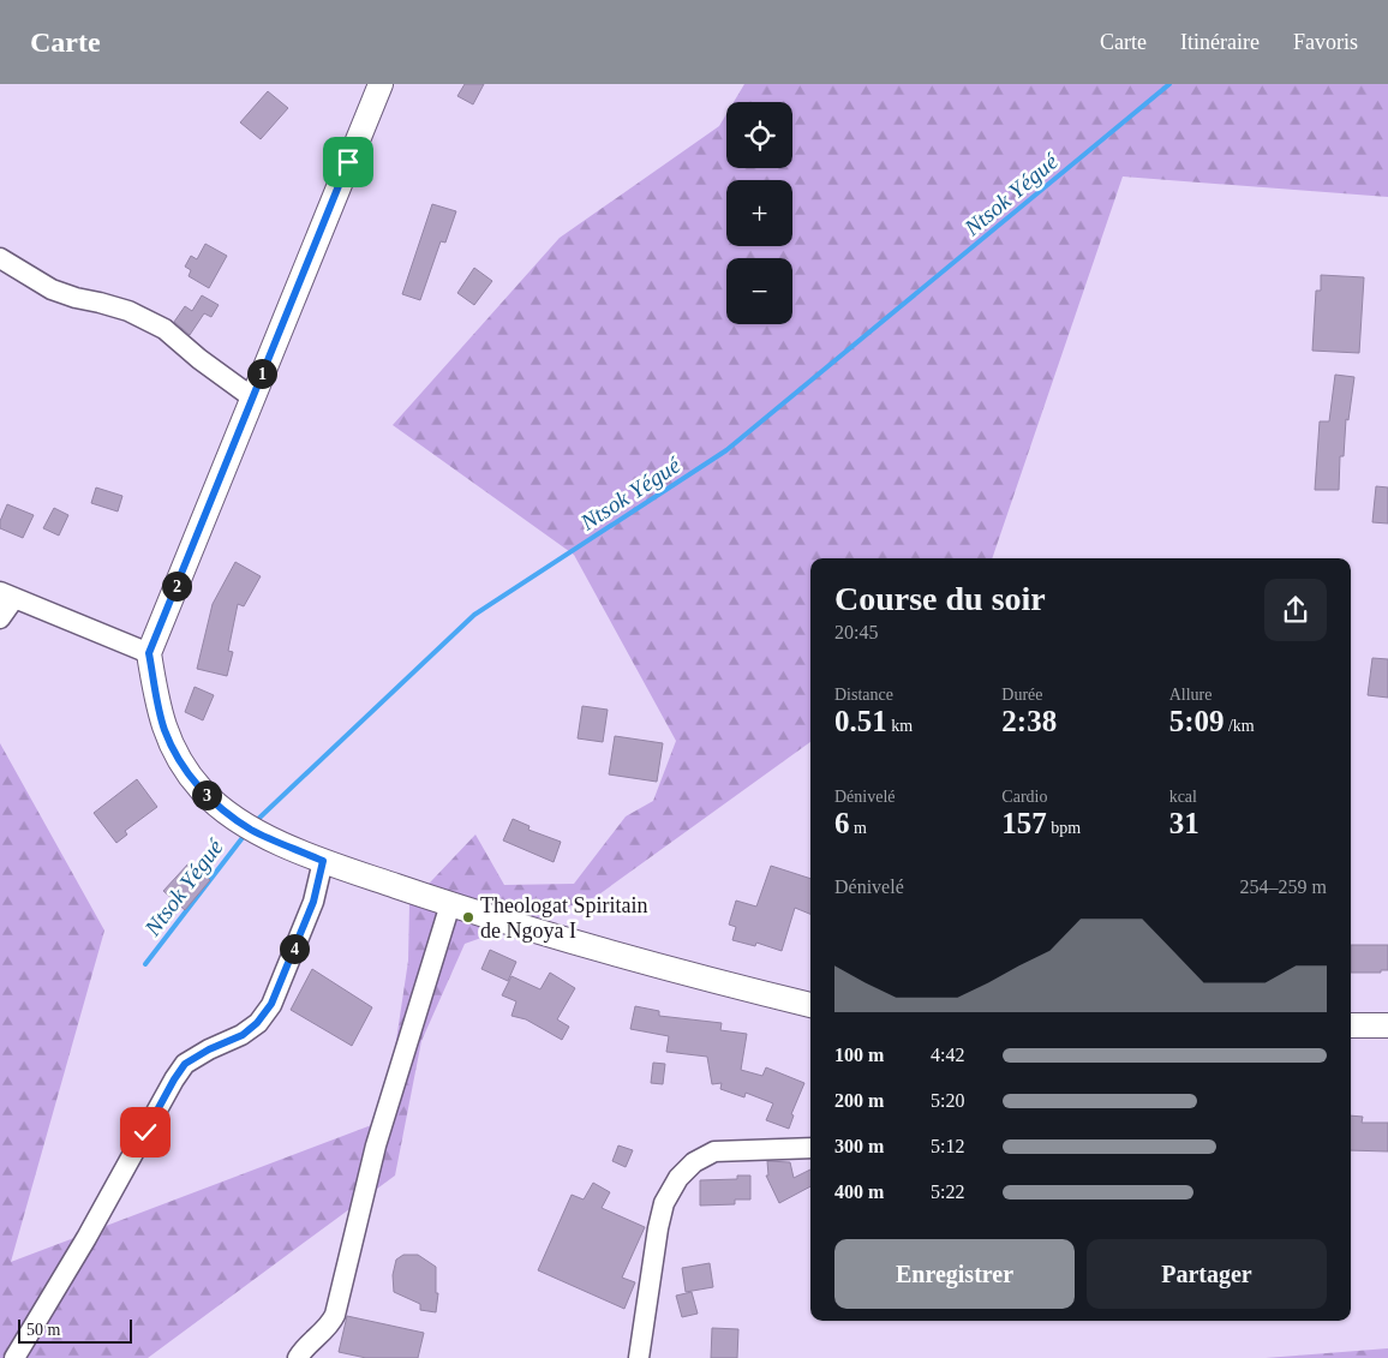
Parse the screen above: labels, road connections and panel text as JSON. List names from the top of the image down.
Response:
{
  "water": ["Ntsok Yégué"],
  "places": ["Theologat Spiritain de Ngoya I"],
  "scale_bar": "50 m",
  "page": {
    "header": "Carte",
    "nav": ["Carte", "Itinéraire", "Favoris"],
    "map_buttons": ["+", "−"],
    "pins": [
      "1",
      "2",
      "3",
      "4"
    ],
    "heading": ["Course du soir", "20:45"],
    "stats": [
      ["Distance", "0.51 km"],
      ["Durée", "2:38"],
      ["Allure", "5:09 /km"],
      ["Dénivelé", "6 m"],
      ["Cardio", "157 bpm"],
      ["kcal", "31"]
    ],
    "chart": ["Dénivelé", "254–259 m"],
    "list": [
      {
        "name": "100 m",
        "note": "4:42"
      },
      {
        "name": "200 m",
        "note": "5:20"
      },
      {
        "name": "300 m",
        "note": "5:12"
      },
      {
        "name": "400 m",
        "note": "5:22"
      }
    ],
    "buttons": ["Enregistrer", "Partager"],
    "scale": "50 m"
  }
}
